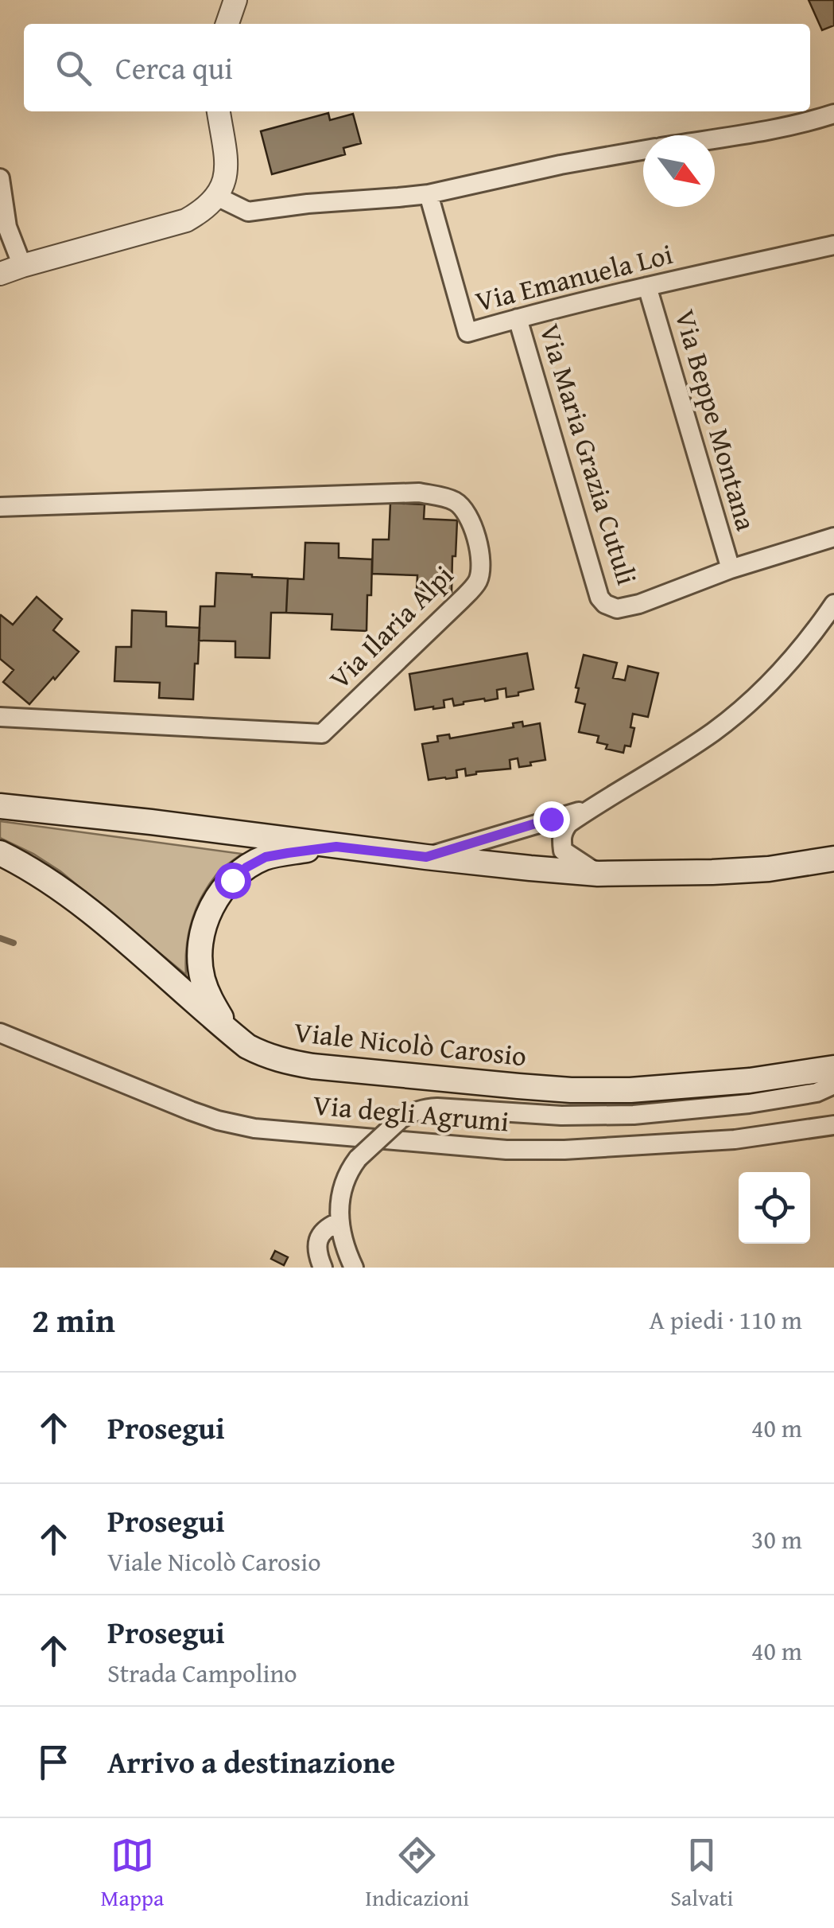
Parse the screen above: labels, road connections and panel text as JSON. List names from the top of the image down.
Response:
{
  "streets": {
    "main road": ["Viale Nicolò Carosio"],
    "street": [
      "Via Emanuela Loi",
      "Via Beppe Montana",
      "Via Maria Grazia Cutuli",
      "Via Ilaria Alpi",
      "Via degli Agrumi"
    ]
  },
  "crossings": [
    ["Via Emanuela Loi", "Via Beppe Montana"],
    ["Via Emanuela Loi", "Via Maria Grazia Cutuli"],
    ["Via Beppe Montana", "Via Maria Grazia Cutuli"]
  ],
  "north": "bottom right",
  "page": {
    "search": "Cerca qui",
    "heading": ["2 min", "A piedi · 110 m"],
    "list": [
      ["Prosegui", "40 m"],
      ["Prosegui", "Viale Nicolò Carosio", "30 m"],
      ["Prosegui", "Strada Campolino", "40 m"],
      "Arrivo a destinazione"
    ],
    "nav": ["Mappa", "Indicazioni", "Salvati"]
  }
}
